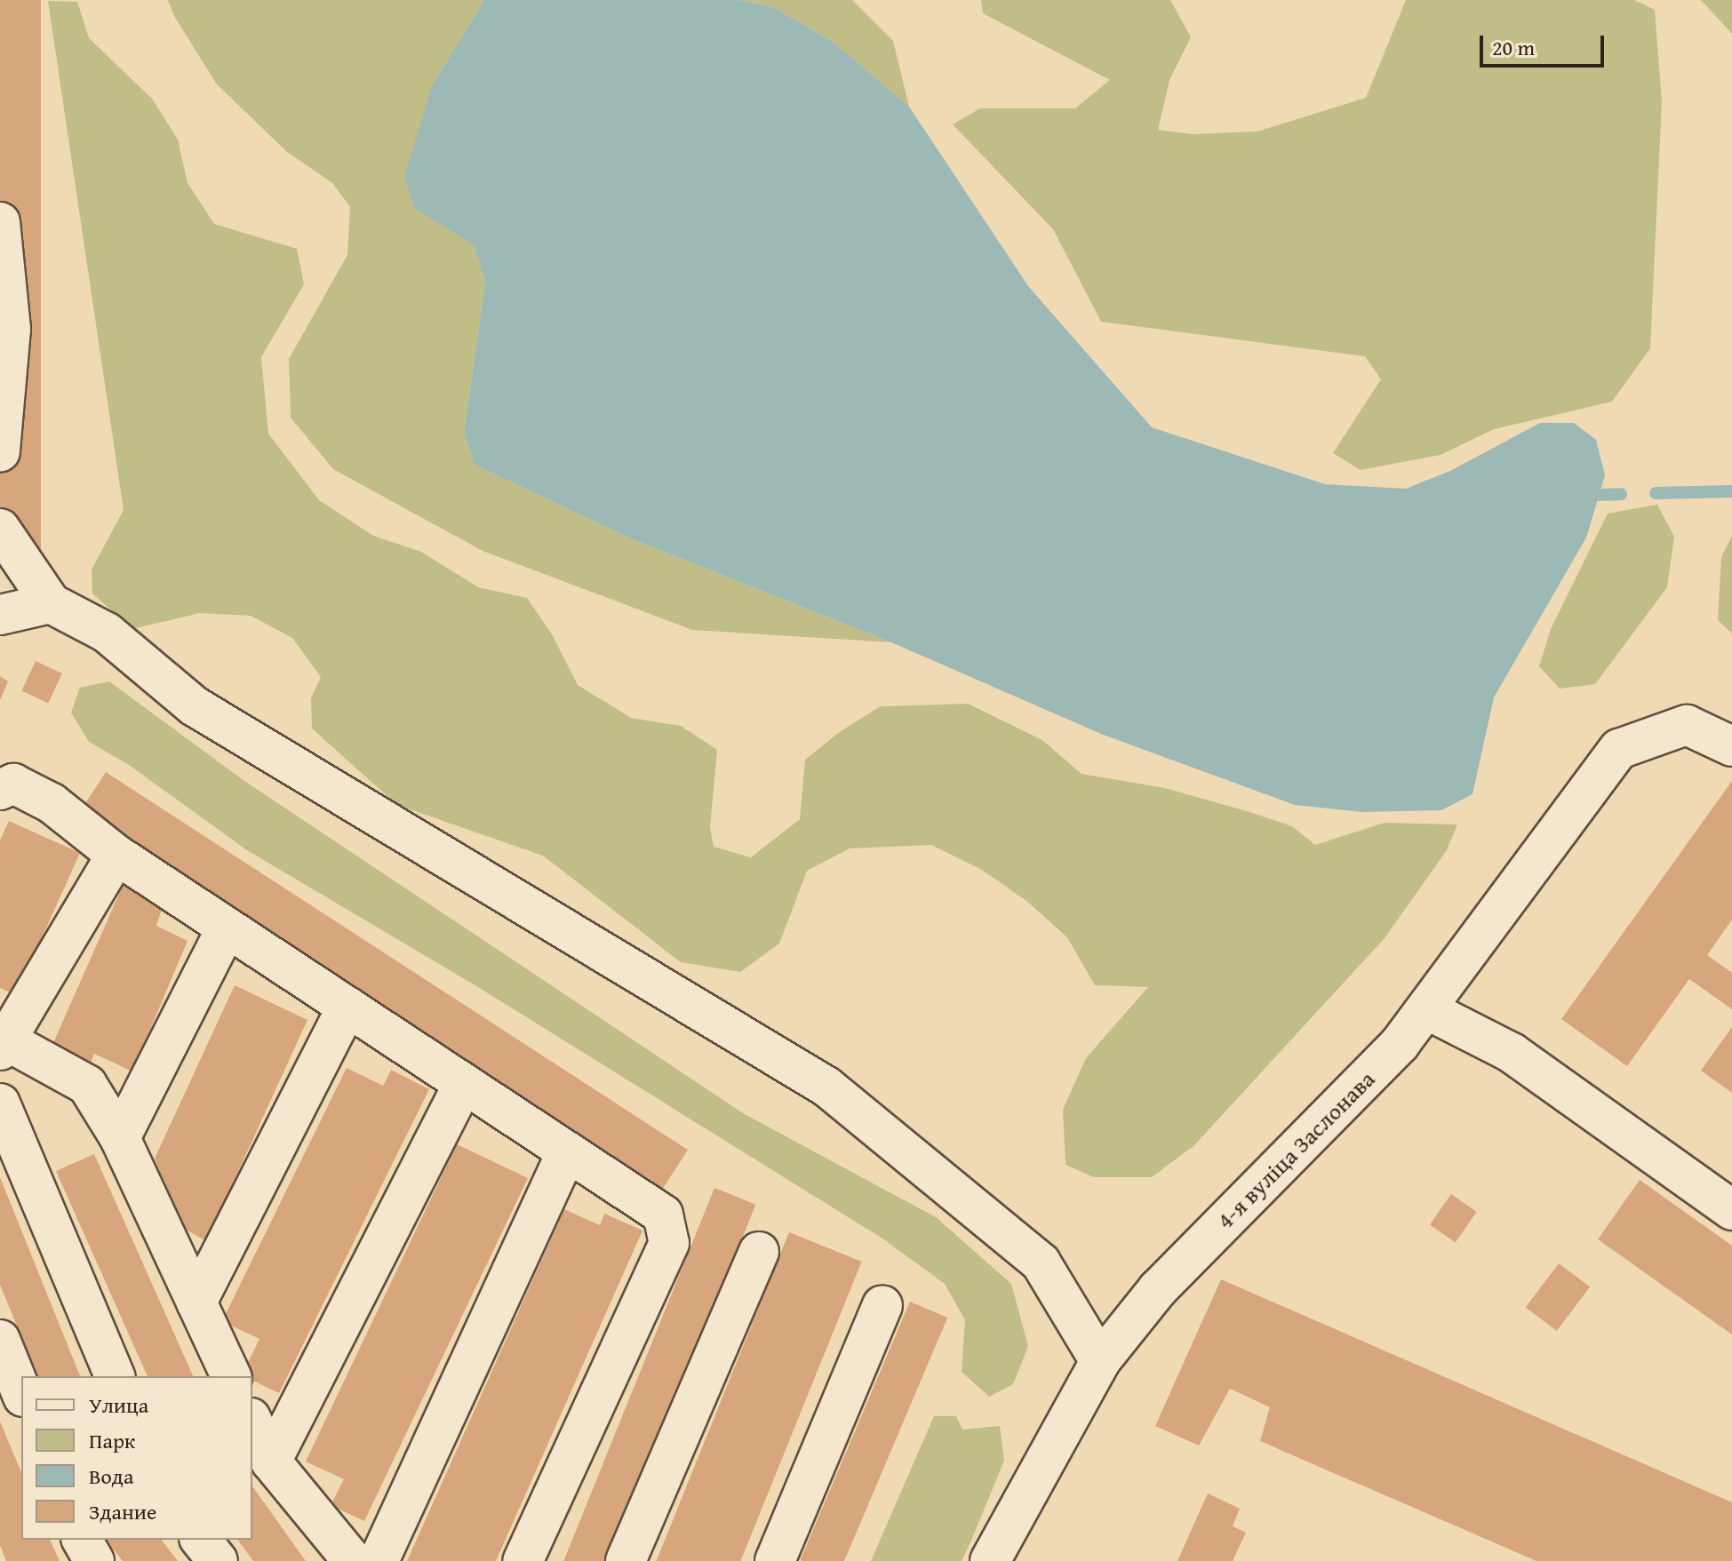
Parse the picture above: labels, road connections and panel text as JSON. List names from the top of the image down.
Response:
{
  "streets": {
    "street": ["4-я вуліца Заслонава"]
  },
  "legend": [
    "Улица",
    "Парк",
    "Вода",
    "Здание"
  ],
  "scale_bar": "20 m"
}
